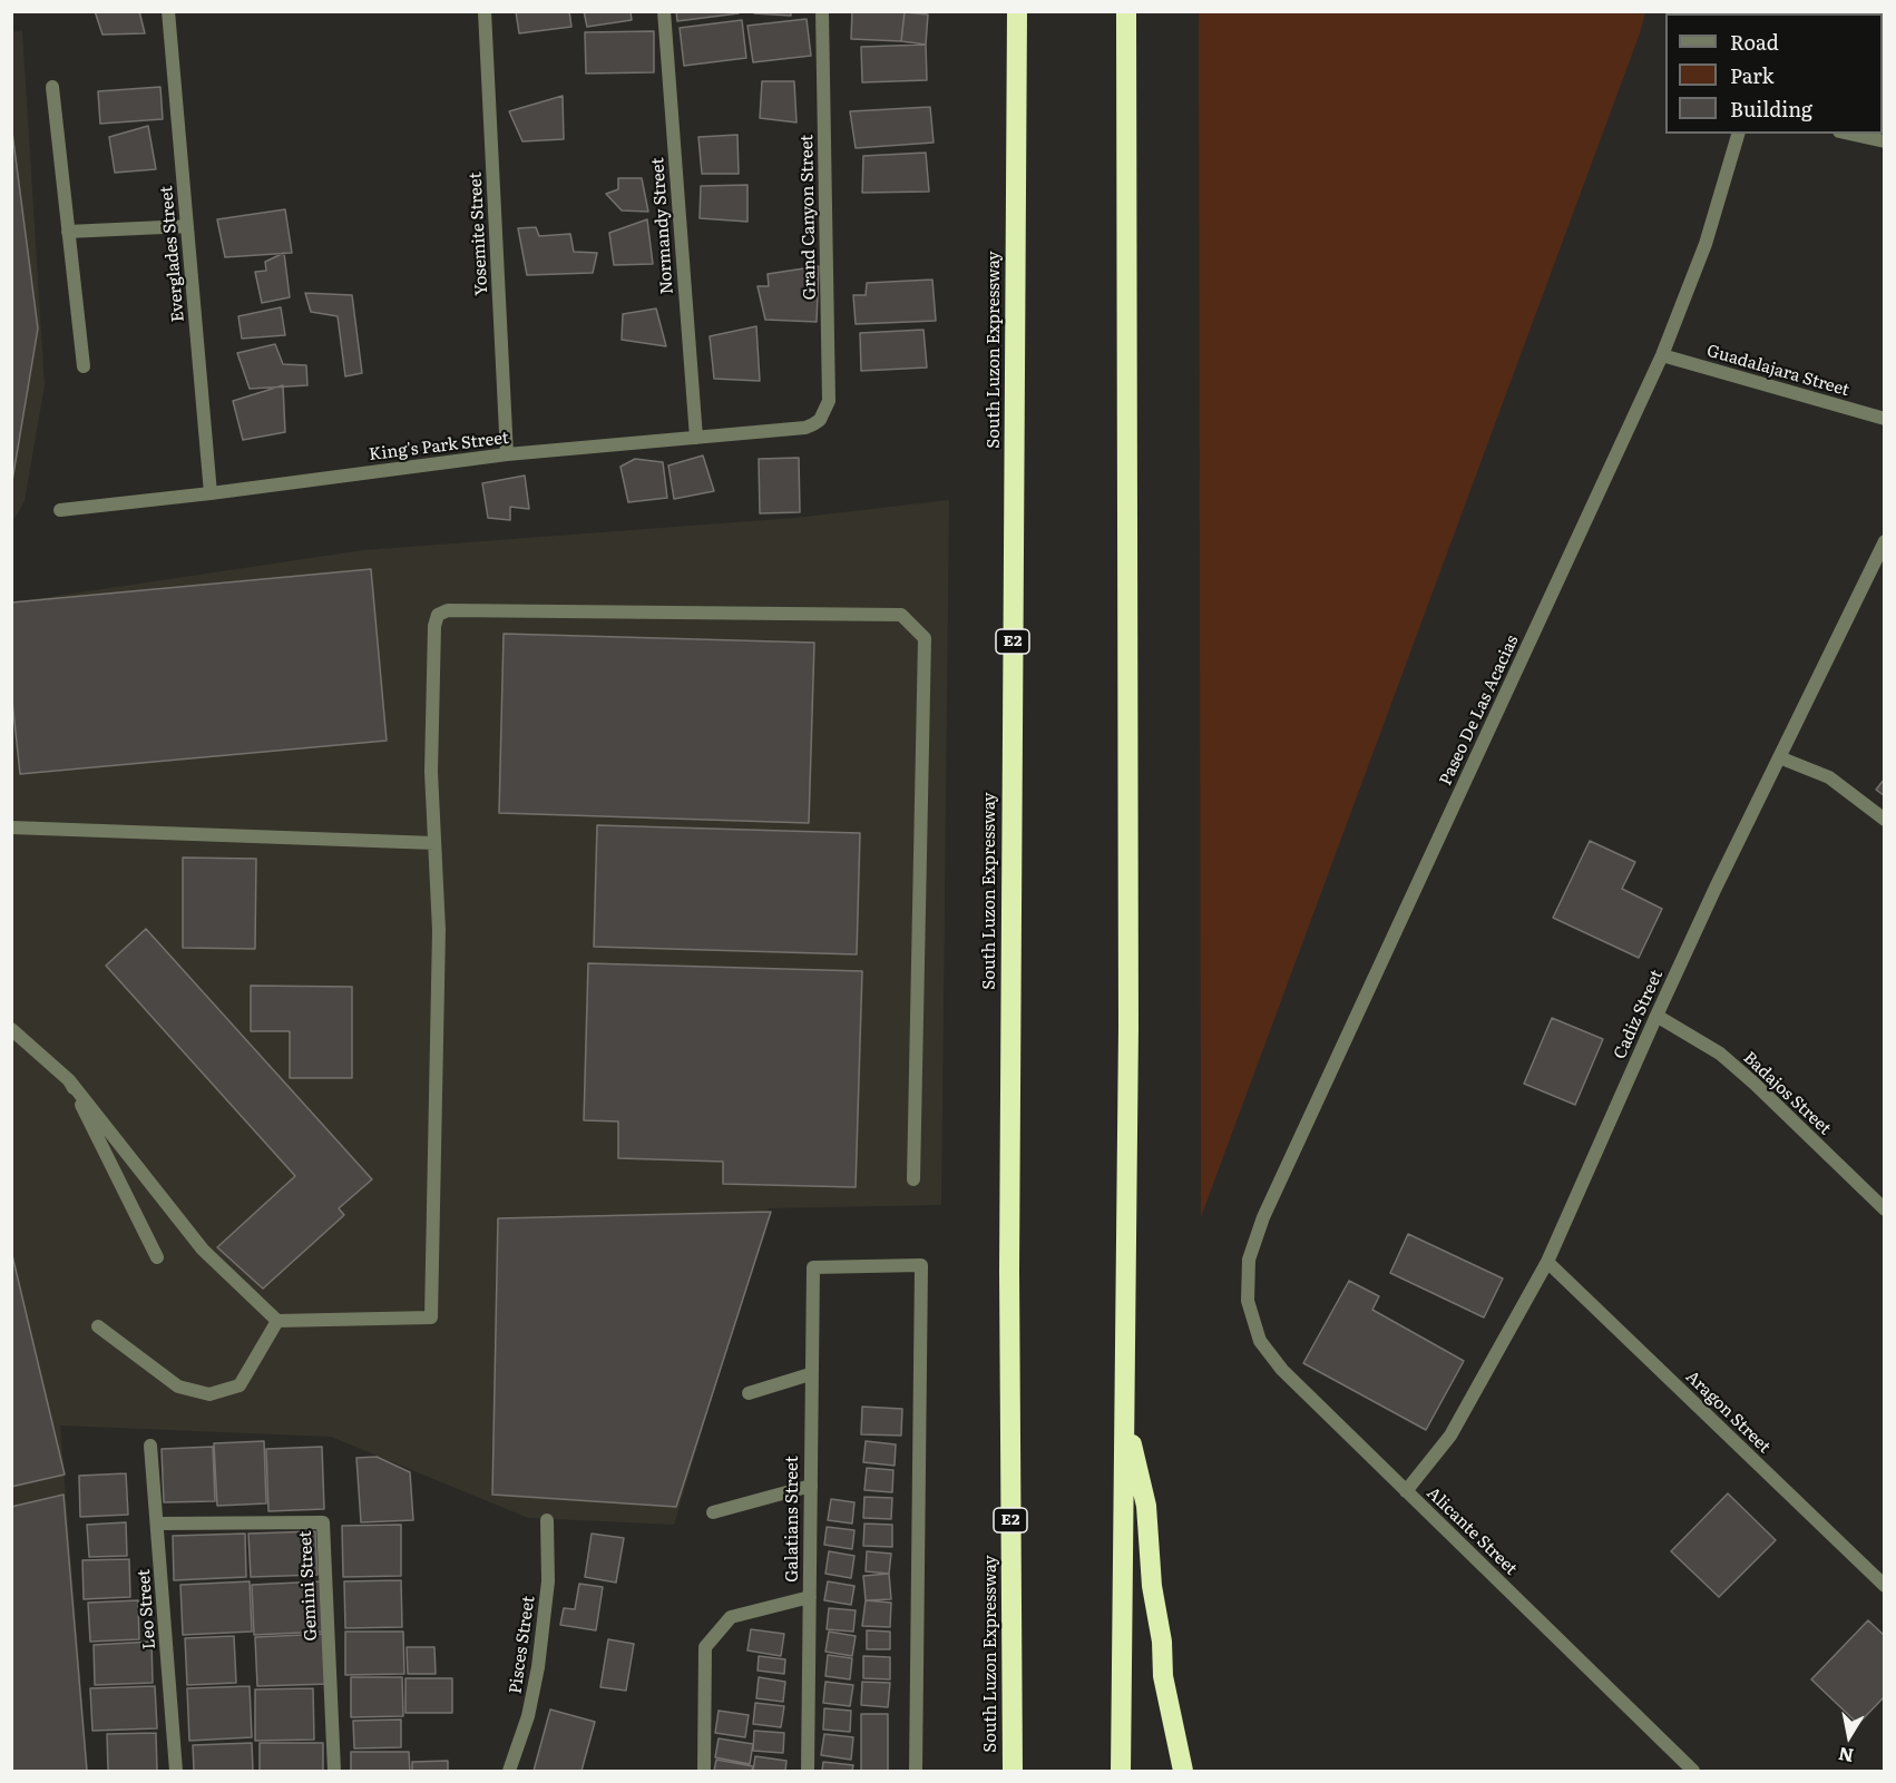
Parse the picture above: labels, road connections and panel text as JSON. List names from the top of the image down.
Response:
{
  "streets": {
    "highway": ["South Luzon Expressway", "E2"],
    "street": [
      "Grand Canyon Street",
      "Normandy Street",
      "Yosemite Street",
      "Everglades Street",
      "Guadalajara Street",
      "King's Park Street",
      "Paseo De Las Acacias",
      "Cadiz Street",
      "Badajos Street",
      "Aragon Street",
      "Galatians Street",
      "Alicante Street",
      "Gemini Street",
      "Leo Street",
      "Pisces Street"
    ]
  },
  "crossings": [
    ["Grand Canyon Street", "King's Park Street"],
    ["Normandy Street", "King's Park Street"],
    ["Yosemite Street", "King's Park Street"],
    ["Everglades Street", "King's Park Street"],
    ["Guadalajara Street", "Paseo De Las Acacias"],
    ["Paseo De Las Acacias", "Alicante Street"],
    ["Cadiz Street", "Badajos Street"],
    ["Cadiz Street", "Aragon Street"],
    ["Cadiz Street", "Alicante Street"],
    ["Gemini Street", "Leo Street"]
  ],
  "legend": ["Road", "Park", "Building"],
  "north": "bottom"
}
